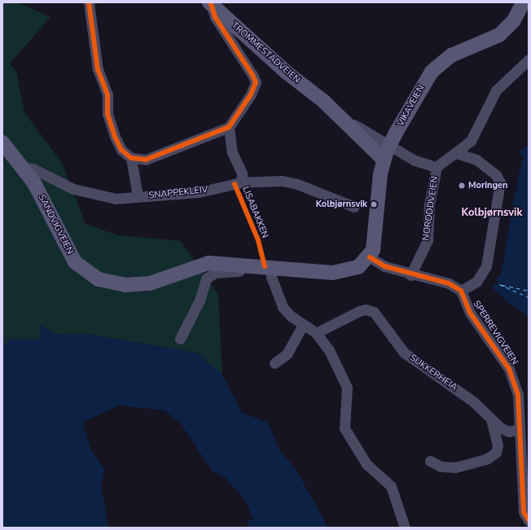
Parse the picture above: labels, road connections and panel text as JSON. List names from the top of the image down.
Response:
{
  "streets": {
    "main road": ["TROMMESTADVEIEN", "VIKAVEIEN", "SANDVIGVEIEN"],
    "street": [
      "SNAPPEKLEIV",
      "NORODDVEIEN",
      "LISABAKKEN",
      "SPERREVIGVEIEN",
      "SUKKERHEIA"
    ]
  },
  "crossings": [
    ["TROMMESTADVEIEN", "VIKAVEIEN"],
    ["TROMMESTADVEIEN", "NORODDVEIEN"],
    ["VIKAVEIEN", "SANDVIGVEIEN"],
    ["SNAPPEKLEIV", "LISABAKKEN"],
    ["SNAPPEKLEIV", "SANDVIGVEIEN"],
    ["SPERREVIGVEIEN", "SUKKERHEIA"]
  ],
  "districts": ["Kolbjørnsvik"],
  "places": ["Moringen", "Kolbjørnsvik"]
}
